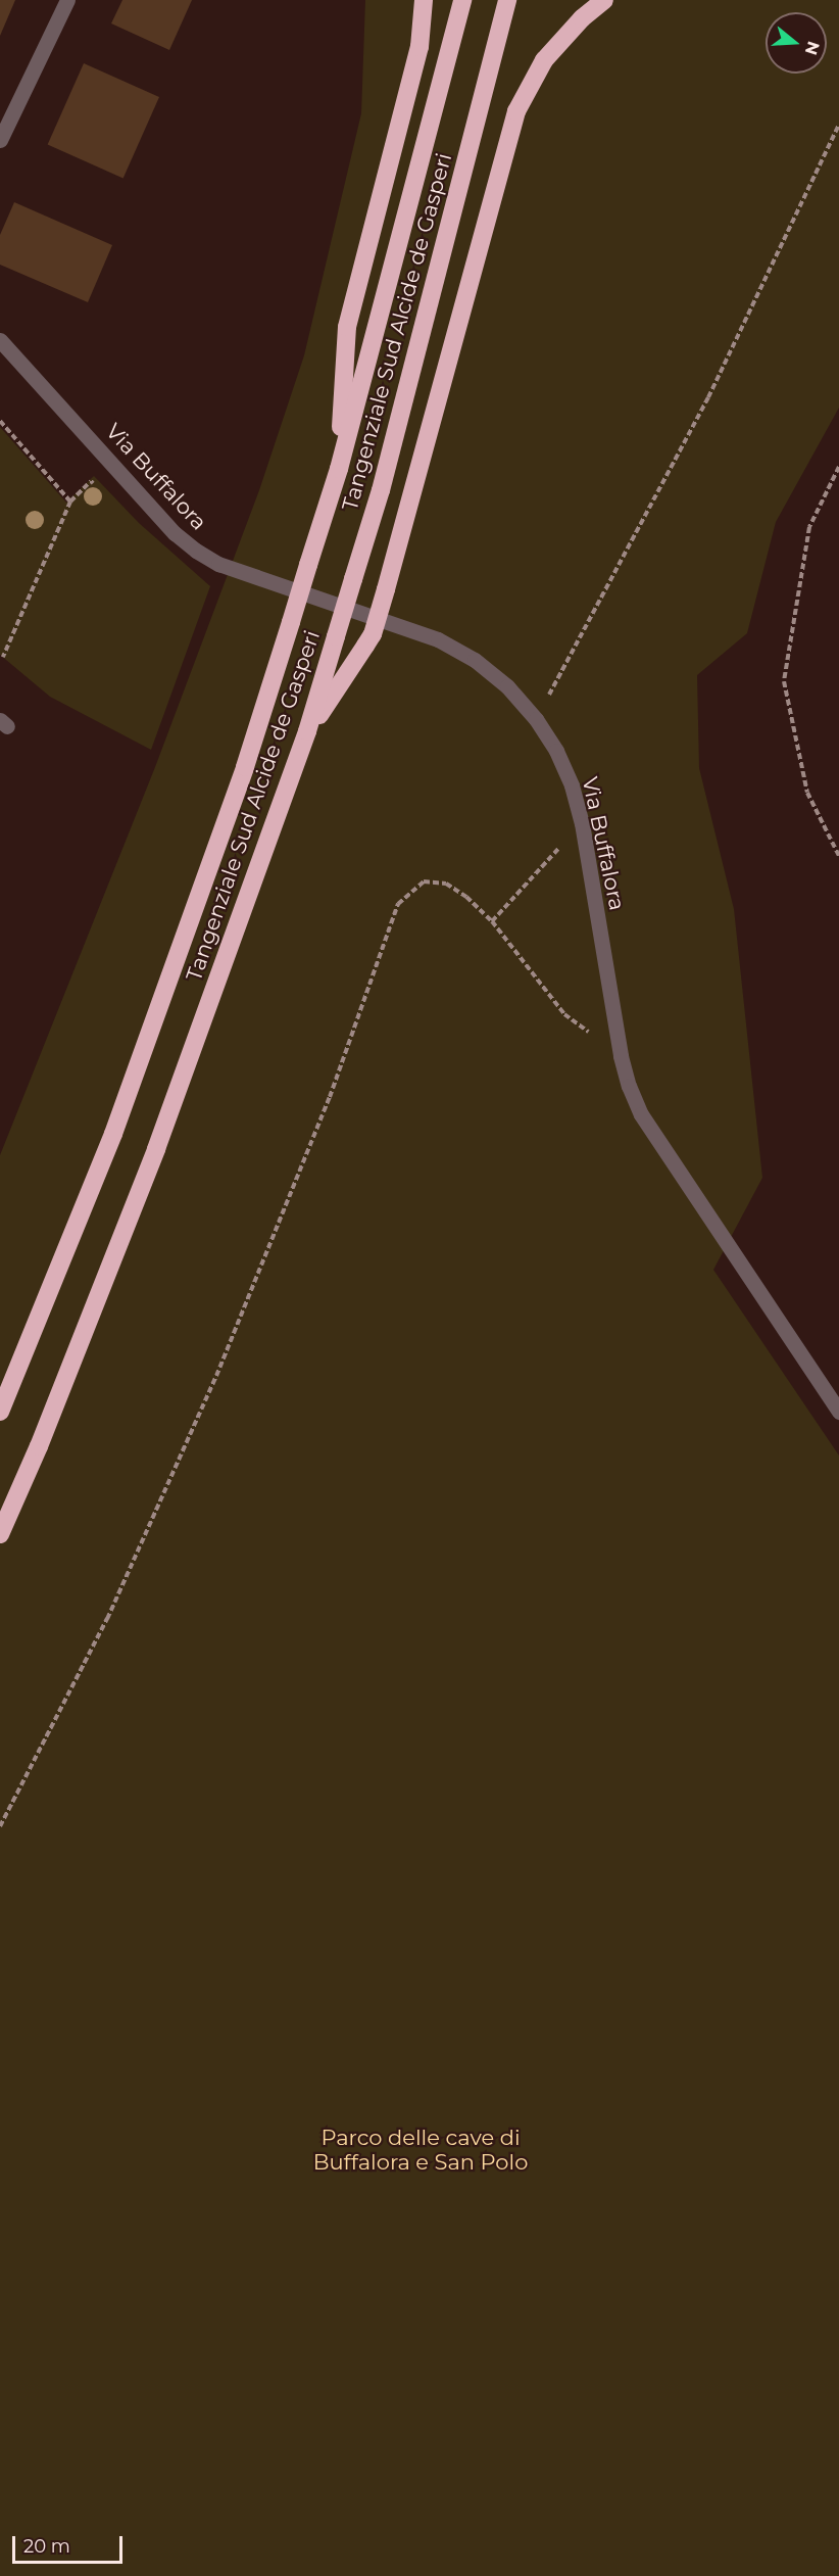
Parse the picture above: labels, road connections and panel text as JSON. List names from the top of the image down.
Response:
{
  "streets": {
    "highway": ["Tangenziale Sud Alcide de Gasperi"],
    "street": ["Via Buffalora"]
  },
  "parks": ["Parco delle cave di Buffalora e San Polo"],
  "scale_bar": "20 m",
  "north": "right"
}
